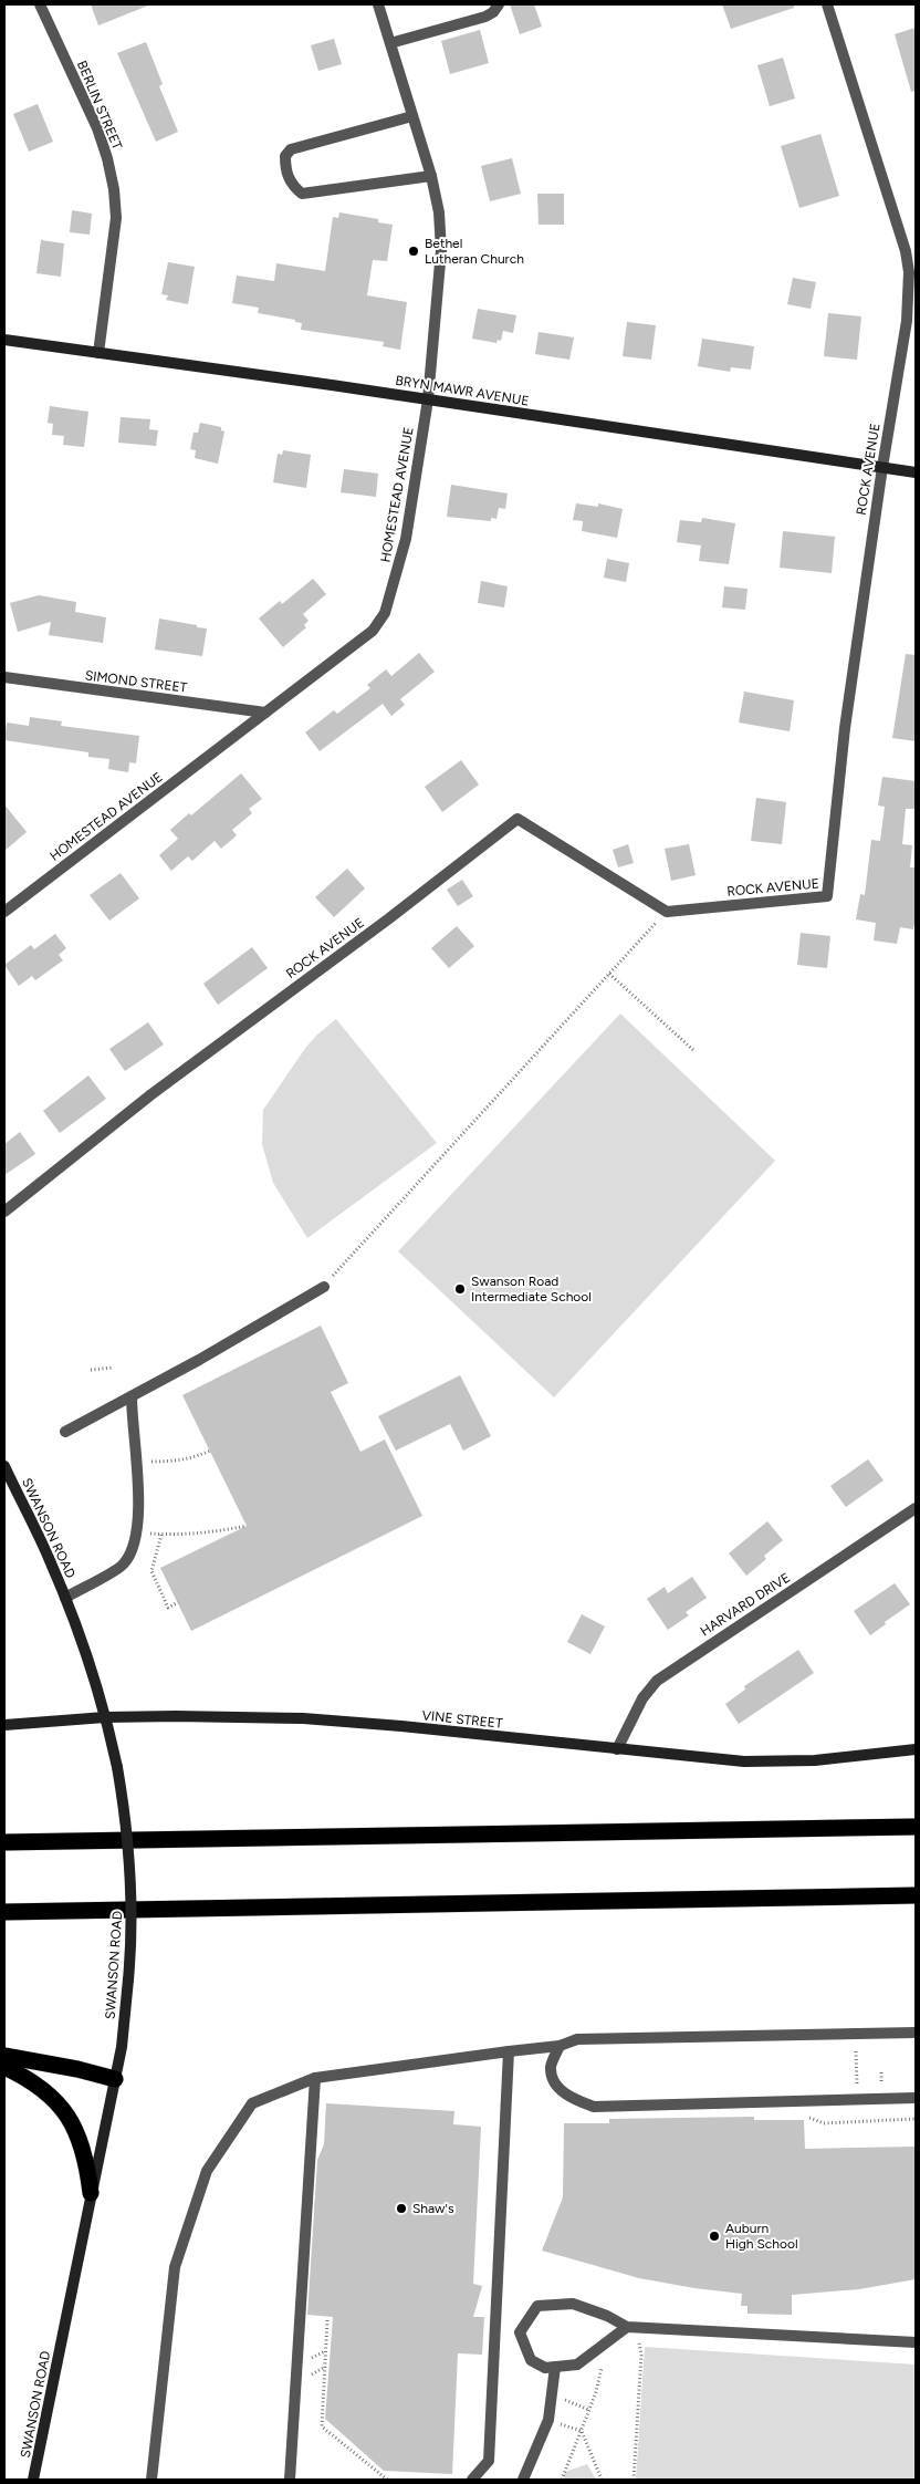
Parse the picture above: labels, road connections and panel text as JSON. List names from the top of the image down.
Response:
{
  "streets": {
    "street": [
      "BERLIN STREET",
      "BRYN MAWR AVENUE",
      "ROCK AVENUE",
      "HOMESTEAD AVENUE",
      "SIMOND STREET",
      "SWANSON ROAD",
      "HARVARD DRIVE",
      "VINE STREET"
    ]
  },
  "crossings": [
    ["BERLIN STREET", "BRYN MAWR AVENUE"],
    ["BRYN MAWR AVENUE", "ROCK AVENUE"],
    ["BRYN MAWR AVENUE", "HOMESTEAD AVENUE"],
    ["HOMESTEAD AVENUE", "SIMOND STREET"],
    ["SWANSON ROAD", "VINE STREET"],
    ["HARVARD DRIVE", "VINE STREET"]
  ],
  "places": [
    "Bethel Lutheran Church",
    "Swanson Road Intermediate School",
    "Shaw's",
    "Auburn High School"
  ]
}
